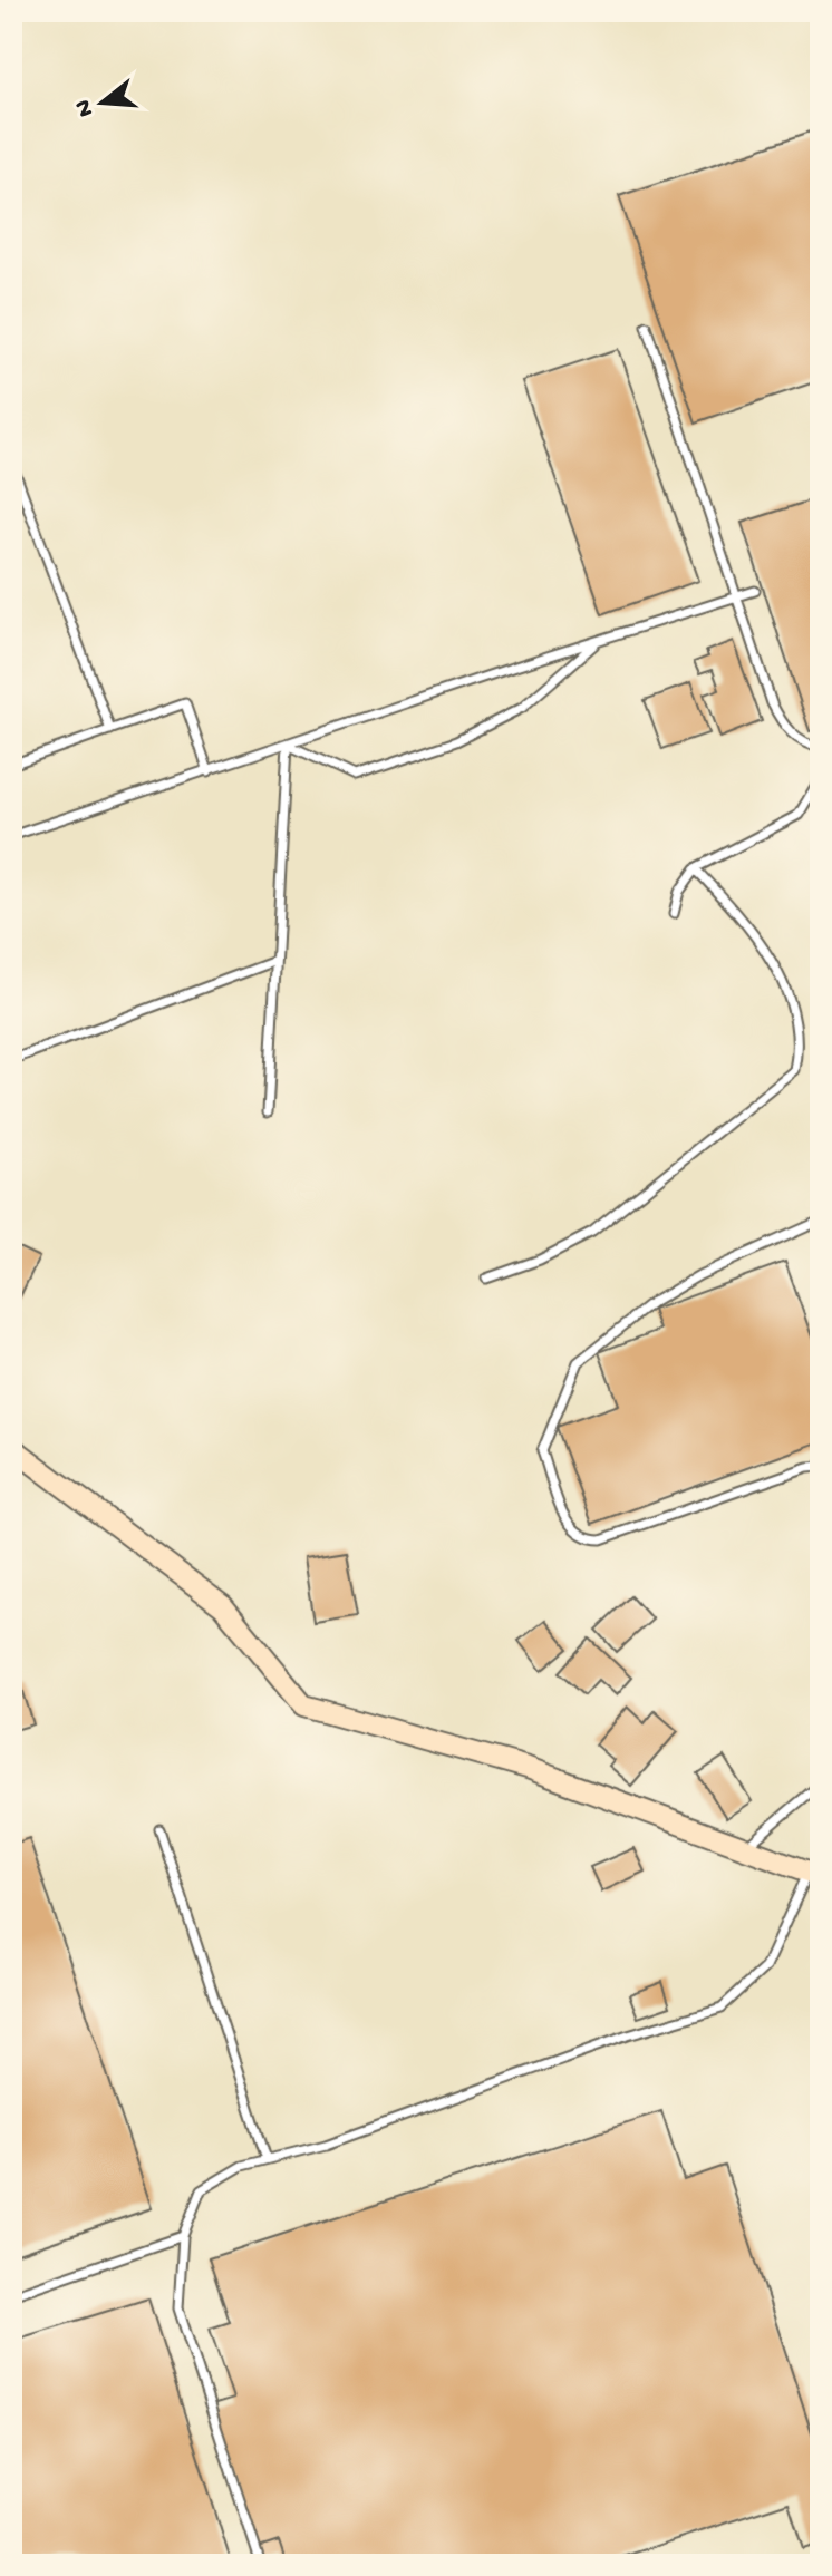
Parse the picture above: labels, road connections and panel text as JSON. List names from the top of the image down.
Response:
{
  "north": "left"
}
